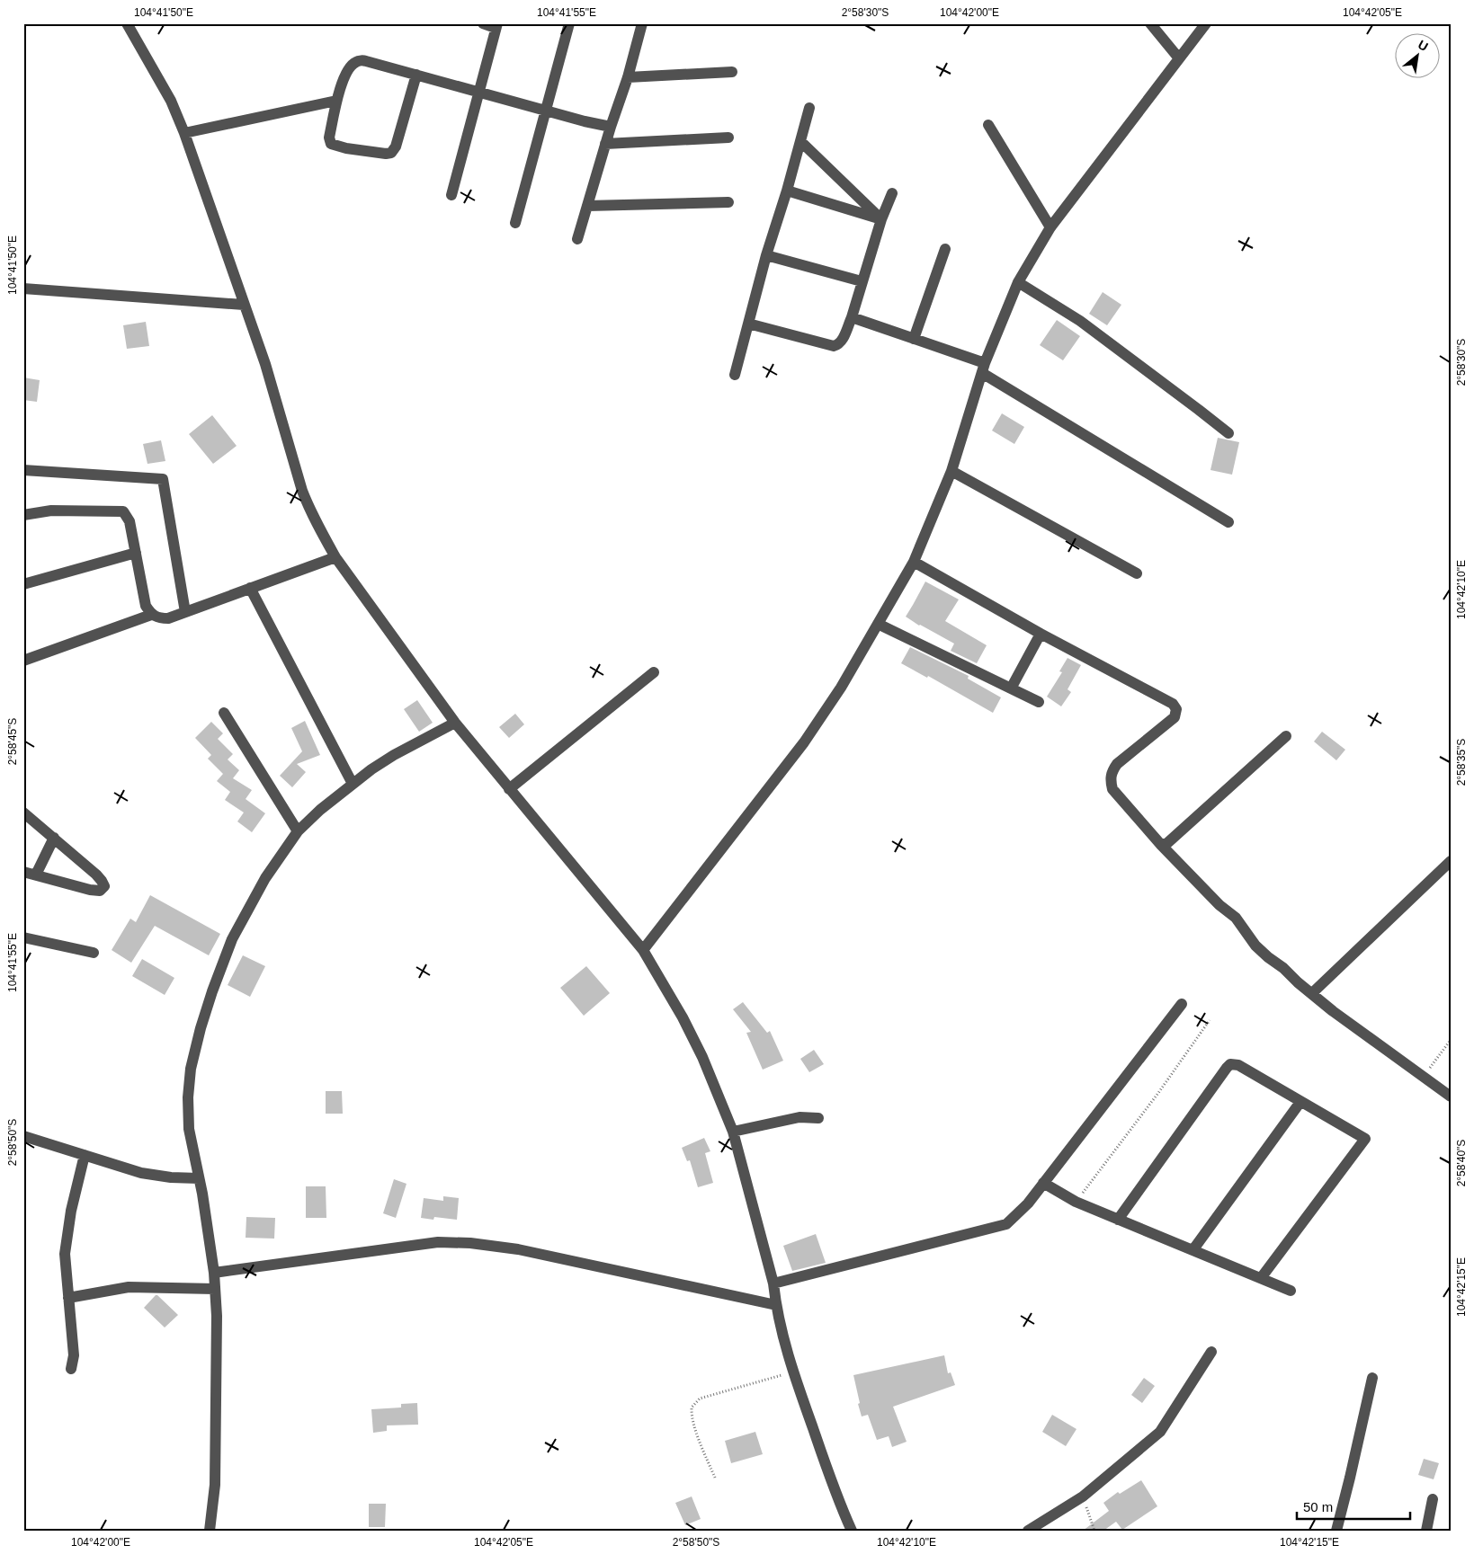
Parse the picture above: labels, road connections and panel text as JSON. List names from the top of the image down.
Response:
{
  "scale_bar": "50 m",
  "north": "top right",
  "coordinates": [
    "104°41'50\"E",
    "104°41'55\"E",
    "2°58'30\"S",
    "104°42'00\"E",
    "104°42'05\"E",
    "104°42'10\"E",
    "2°58'45\"S",
    "2°58'35\"S",
    "2°58'50\"S",
    "2°58'40\"S",
    "104°42'15\"E"
  ]
}
